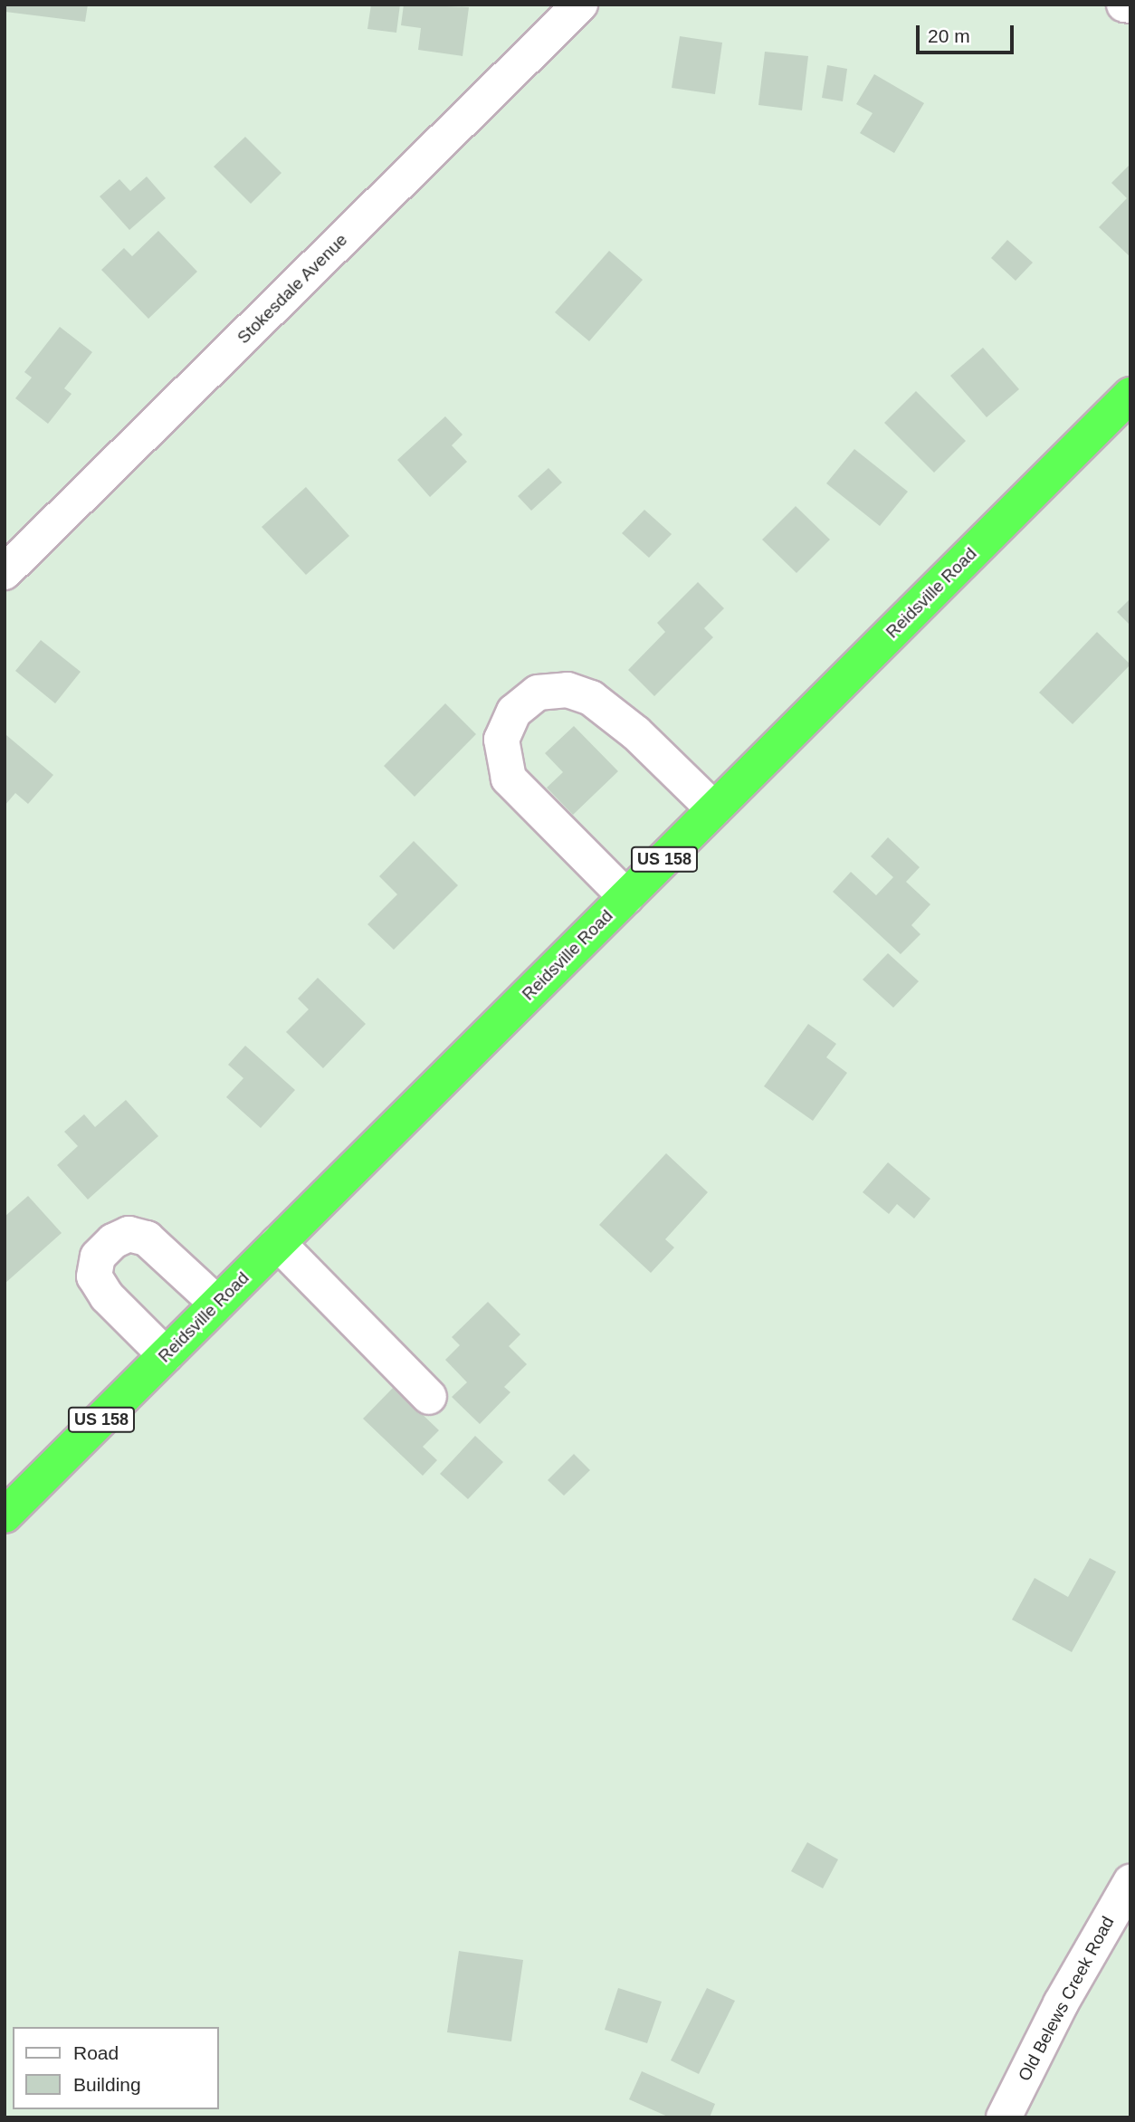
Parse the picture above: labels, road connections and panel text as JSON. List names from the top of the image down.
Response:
{
  "streets": {
    "highway": ["Reidsville Road", "US 158"],
    "street": ["Stokesdale Avenue", "Old Belews Creek Road"]
  },
  "legend": ["Road", "Building"],
  "scale_bar": "20 m"
}
